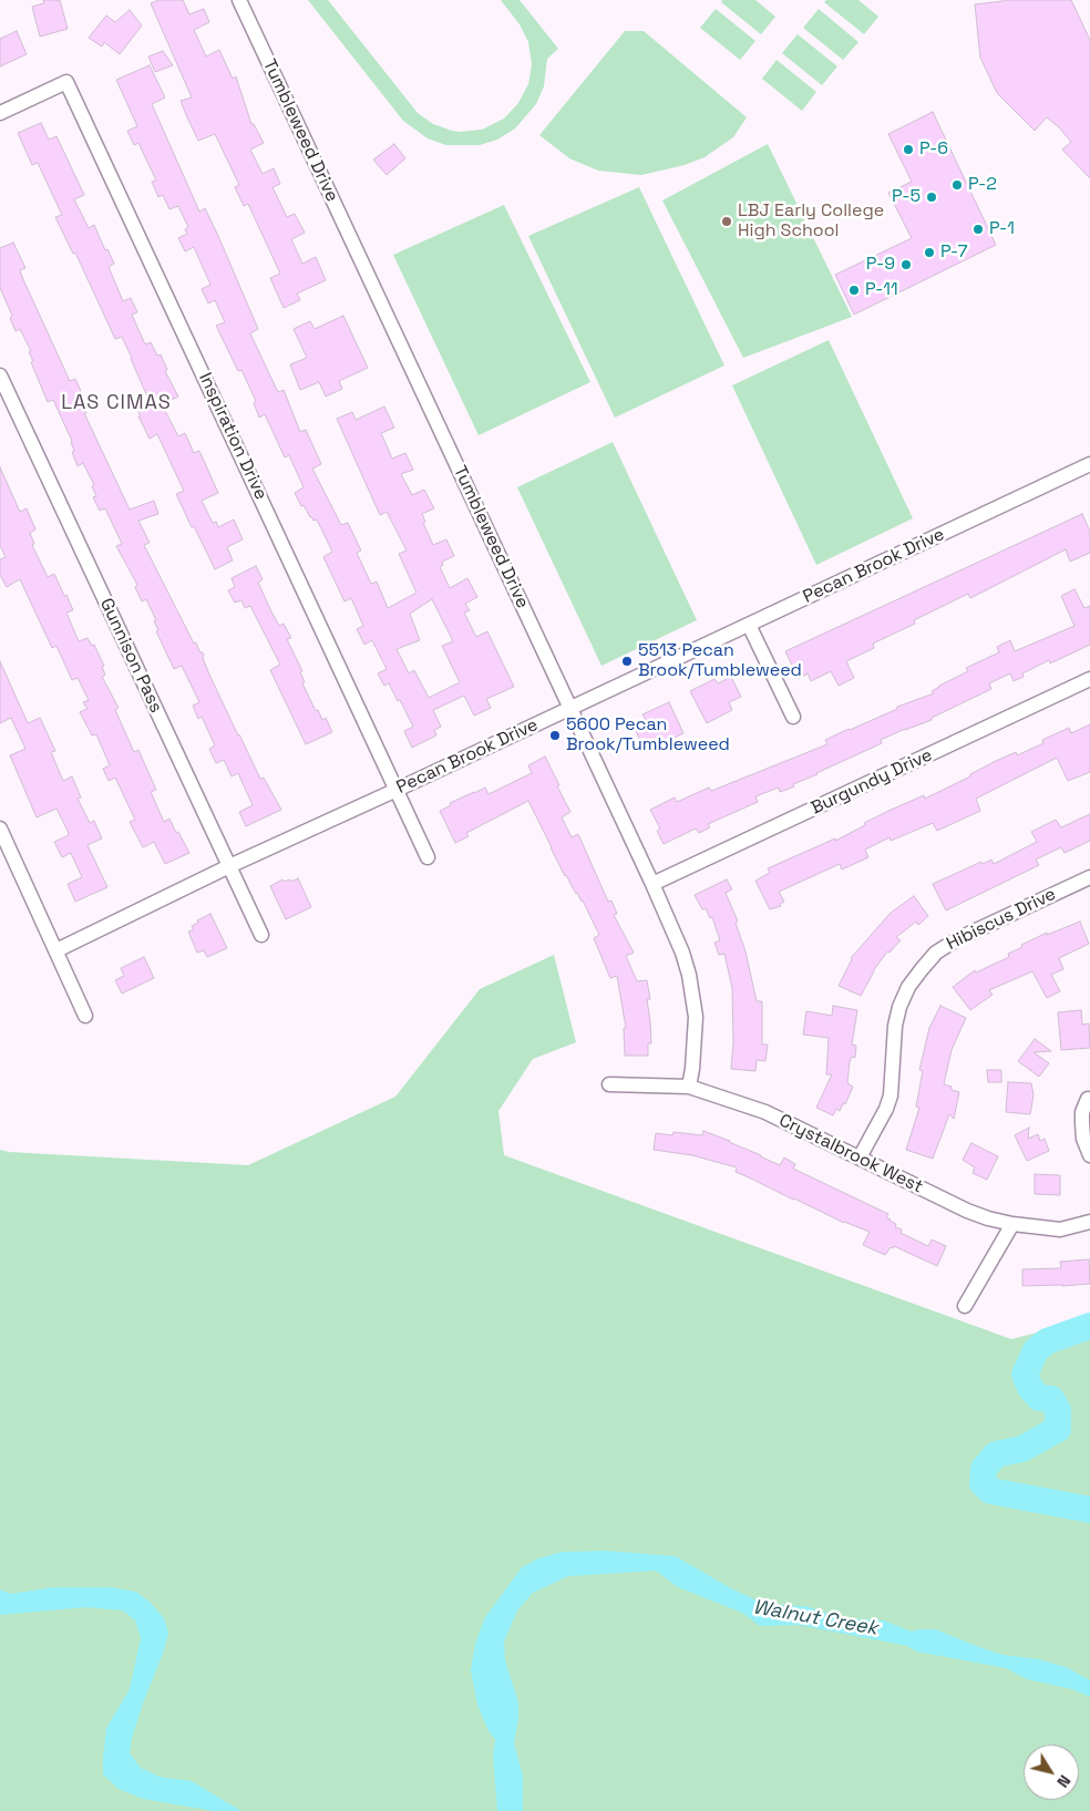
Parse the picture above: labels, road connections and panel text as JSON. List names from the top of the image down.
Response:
{
  "streets": {
    "street": [
      "Tumbleweed Drive",
      "Inspiration Drive",
      "Pecan Brook Drive",
      "Gunnison Pass",
      "Burgundy Drive",
      "Hibiscus Drive",
      "Crystalbrook West"
    ]
  },
  "crossings": [
    ["Tumbleweed Drive", "Pecan Brook Drive"],
    ["Tumbleweed Drive", "Burgundy Drive"],
    ["Tumbleweed Drive", "Crystalbrook West"],
    ["Inspiration Drive", "Pecan Brook Drive"],
    ["Pecan Brook Drive", "Gunnison Pass"],
    ["Hibiscus Drive", "Crystalbrook West"]
  ],
  "districts": ["LAS CIMAS"],
  "water": ["Walnut Creek"],
  "places": [
    "P-6",
    "P-2",
    "P-5",
    "LBJ Early College High School",
    "P-1",
    "P-7",
    "P-9",
    "P-11",
    "5513 Pecan Brook/Tumbleweed",
    "5600 Pecan Brook/Tumbleweed"
  ],
  "north": "bottom right"
}
